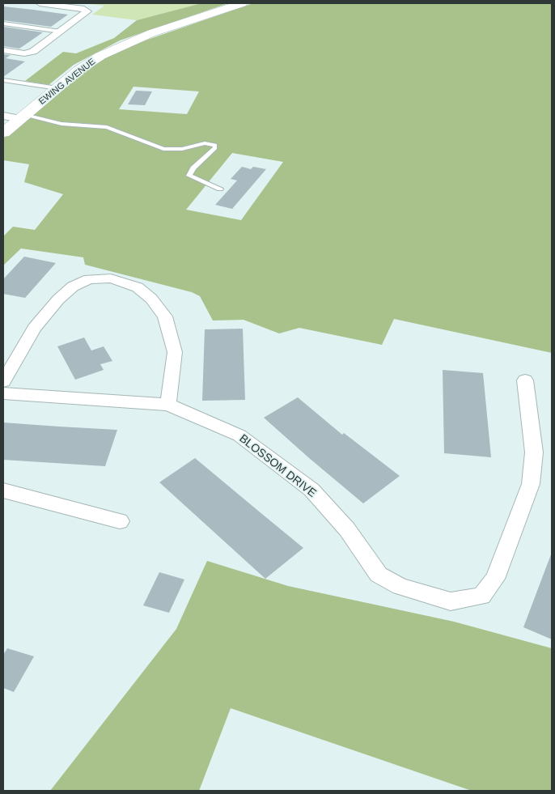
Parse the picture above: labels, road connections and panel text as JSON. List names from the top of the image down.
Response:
{
  "streets": {
    "street": ["EWING AVENUE", "BLOSSOM DRIVE"]
  }
}
